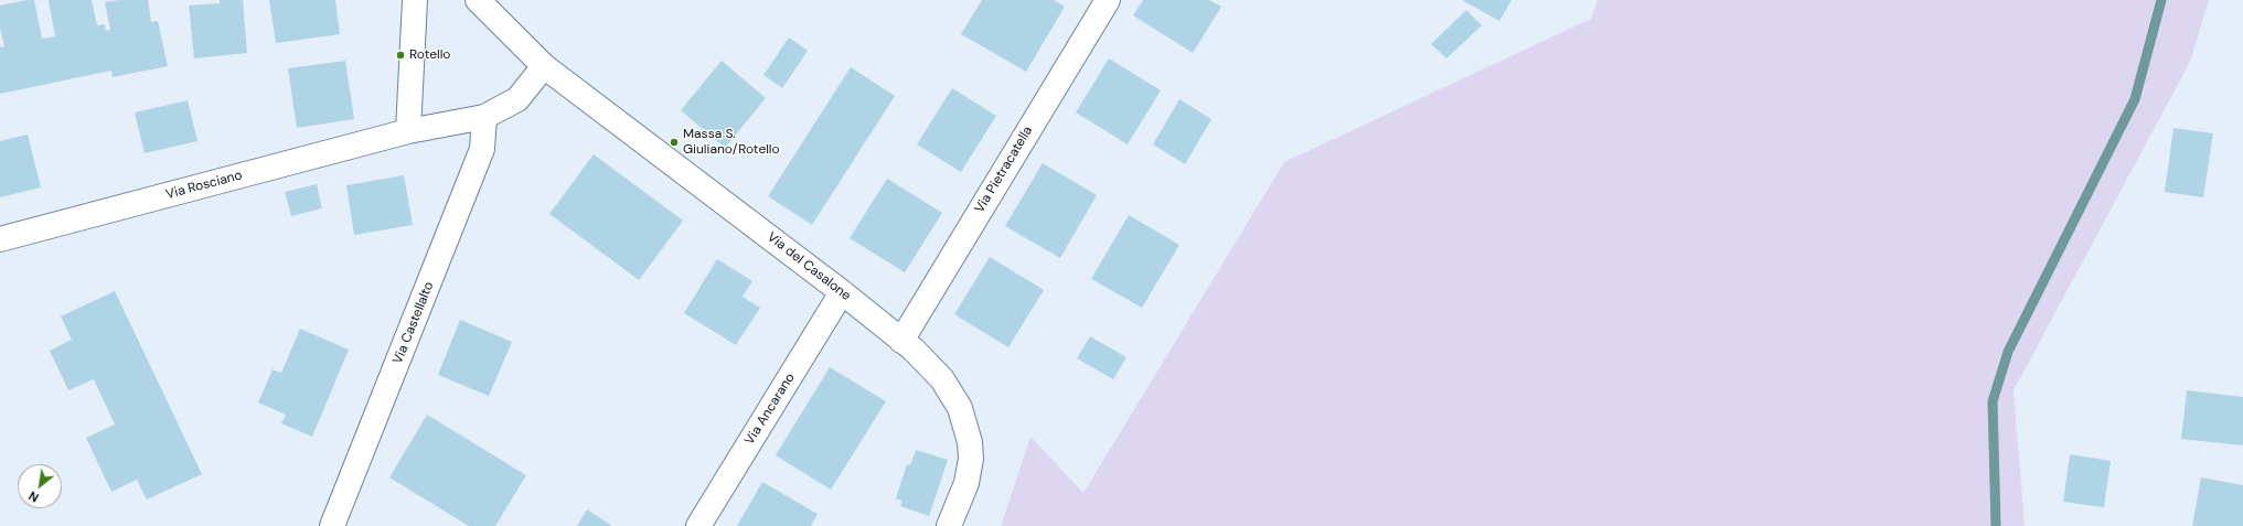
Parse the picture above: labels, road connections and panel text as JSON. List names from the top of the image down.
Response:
{
  "streets": {
    "street": [
      "Via Pietracatella",
      "Via Rosciano",
      "Via del Casalone",
      "Via Castellalto",
      "Via Ancarano"
    ]
  },
  "crossings": [
    ["Via Pietracatella", "Via del Casalone"],
    ["Via Rosciano", "Via del Casalone"],
    ["Via Rosciano", "Via Castellalto"],
    ["Via del Casalone", "Via Ancarano"]
  ],
  "places": ["Rotello", "Massa S. Giuliano/Rotello"],
  "north": "bottom left"
}
